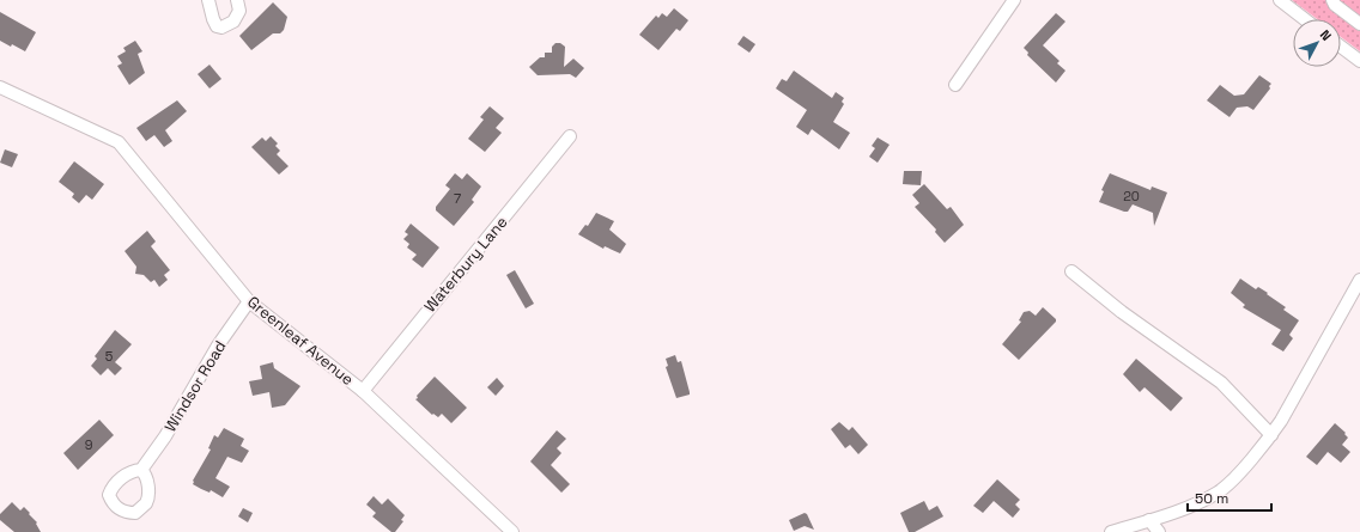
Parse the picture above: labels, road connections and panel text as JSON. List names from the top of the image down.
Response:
{
  "streets": {
    "street": ["Waterbury Lane", "Greenleaf Avenue", "Windsor Road"]
  },
  "crossings": [
    ["Waterbury Lane", "Greenleaf Avenue"],
    ["Greenleaf Avenue", "Windsor Road"]
  ],
  "house_numbers": [
    "20",
    "7",
    "5",
    "9"
  ],
  "scale_bar": "50 m",
  "north": "top right"
}
